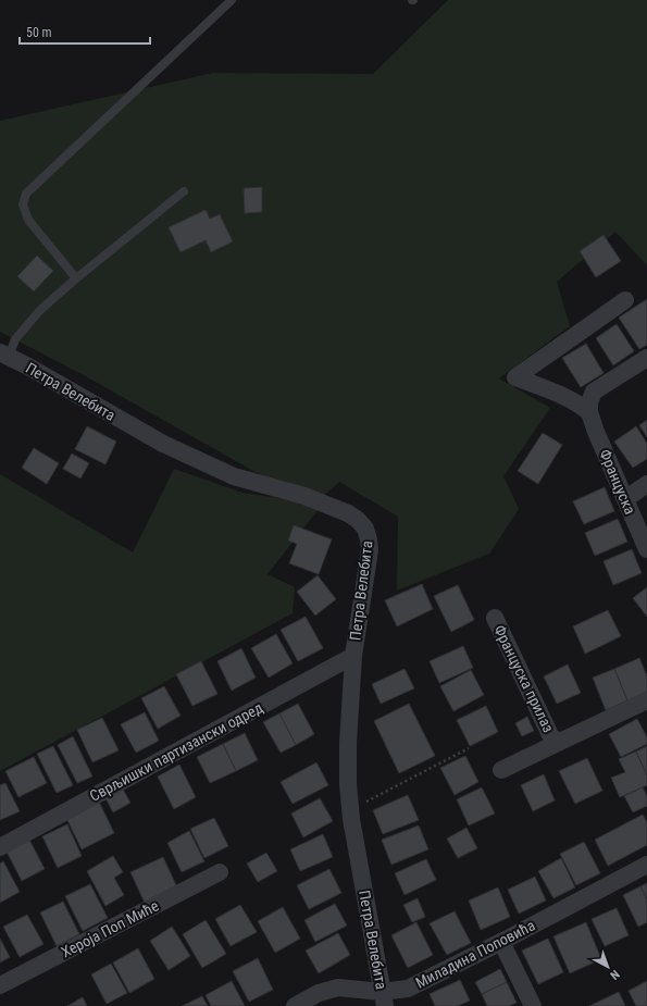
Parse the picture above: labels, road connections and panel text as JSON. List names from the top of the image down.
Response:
{
  "streets": {
    "street": [
      "Петра Велебита",
      "Француска",
      "Француска прилаз",
      "Сврљишки партизански одред",
      "Хероја Поп Миће",
      "Миладина Поповића"
    ]
  },
  "crossings": [
    ["Петра Велебита", "Сврљишки партизански одред"],
    ["Петра Велебита", "Миладина Поповића"]
  ],
  "scale_bar": "50 m",
  "north": "bottom right"
}
